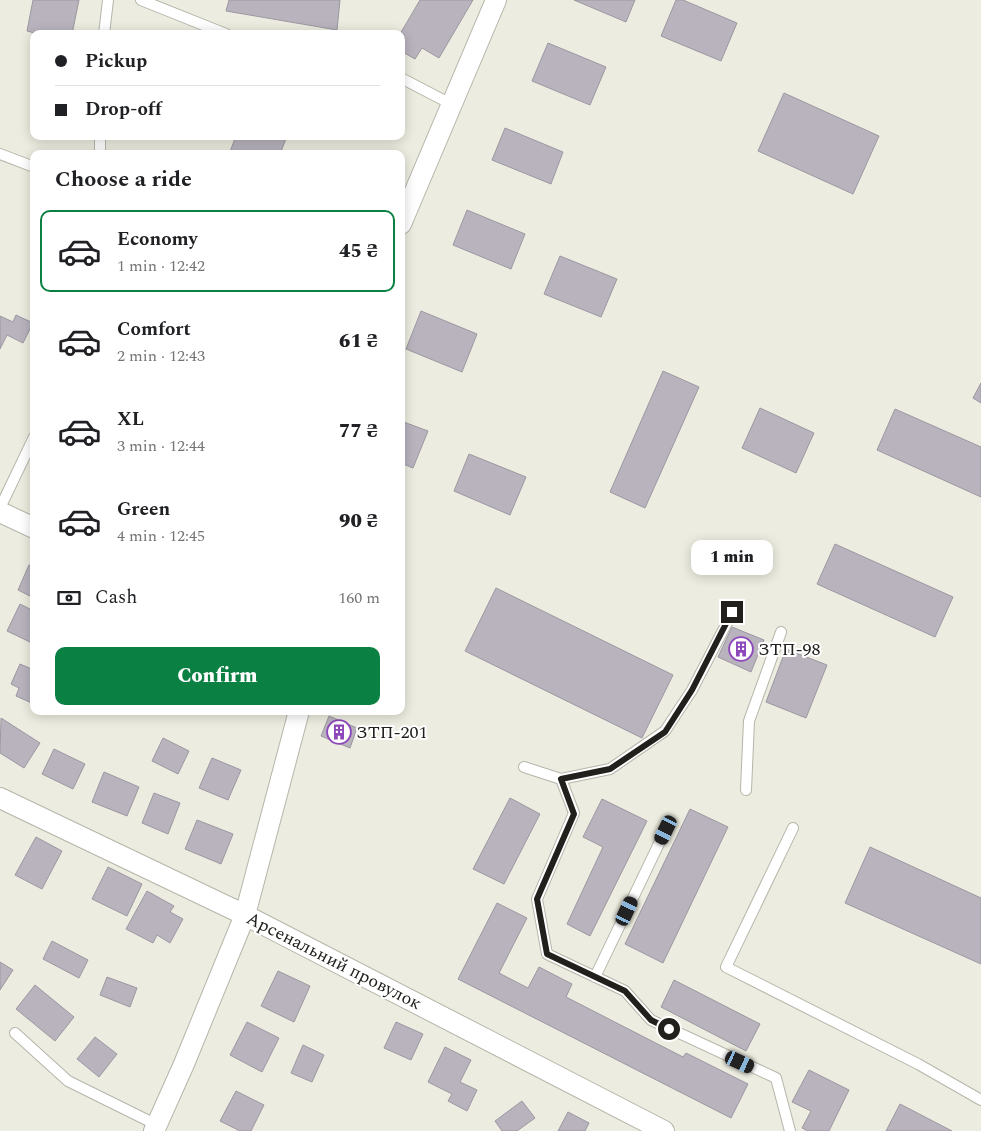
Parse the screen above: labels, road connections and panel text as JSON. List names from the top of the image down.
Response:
{
  "streets": {
    "street": ["Арсенальний провулок"]
  },
  "places": {
    "building": ["ЗТП-98", "ЗТП-201"]
  },
  "page": {
    "banner": ["Pickup", "Drop-off"],
    "heading": "Choose a ride",
    "list": [
      {
        "name": "Economy",
        "note": "1 min · 12:42",
        "value": "45 ₴"
      },
      {
        "name": "Comfort",
        "note": "2 min · 12:43",
        "value": "61 ₴"
      },
      {
        "name": "XL",
        "note": "3 min · 12:44",
        "value": "77 ₴"
      },
      {
        "name": "Green",
        "note": "4 min · 12:45",
        "value": "90 ₴"
      }
    ],
    "bubble": "1 min",
    "pay": ["Cash", "160 m"],
    "buttons": "Confirm"
  }
}
